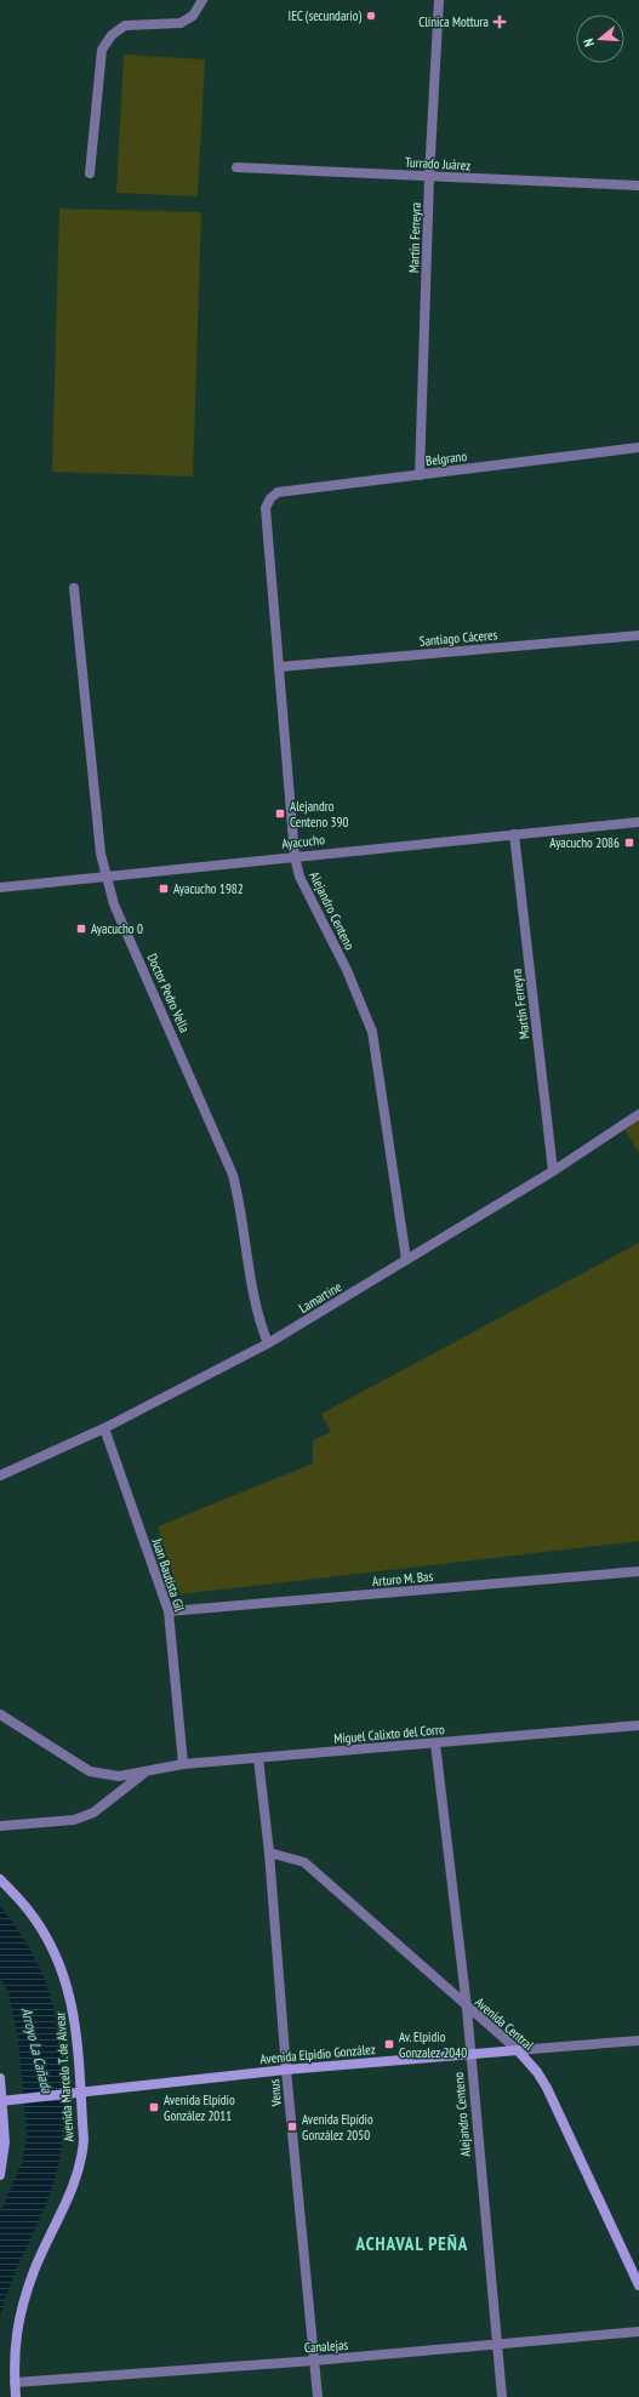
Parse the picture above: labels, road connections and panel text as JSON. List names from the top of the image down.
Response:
{
  "streets": {
    "main road": ["Avenida Central", "Avenida Elpidio González", "Avenida Marcelo T. de Alvear"],
    "street": [
      "Turrado Juárez",
      "Martín Ferreyra",
      "Belgrano",
      "Santiago Cáceres",
      "Ayacucho",
      "Alejandro Centeno",
      "Doctor Pedro Vella",
      "Lamartine",
      "Juan Bautista Gil",
      "Arturo M. Bas",
      "Miguel Calixto del Corro",
      "Venus",
      "Canalejas"
    ]
  },
  "crossings": [
    ["Turrado Juárez", "Martín Ferreyra"],
    ["Martín Ferreyra", "Belgrano"],
    ["Martín Ferreyra", "Ayacucho"],
    ["Martín Ferreyra", "Lamartine"],
    ["Belgrano", "Alejandro Centeno"],
    ["Santiago Cáceres", "Alejandro Centeno"],
    ["Ayacucho", "Alejandro Centeno"],
    ["Ayacucho", "Doctor Pedro Vella"],
    ["Alejandro Centeno", "Lamartine"],
    ["Alejandro Centeno", "Miguel Calixto del Corro"],
    ["Alejandro Centeno", "Avenida Central"],
    ["Alejandro Centeno", "Avenida Elpidio González"],
    ["Alejandro Centeno", "Canalejas"],
    ["Doctor Pedro Vella", "Lamartine"],
    ["Lamartine", "Juan Bautista Gil"],
    ["Juan Bautista Gil", "Arturo M. Bas"],
    ["Juan Bautista Gil", "Miguel Calixto del Corro"],
    ["Miguel Calixto del Corro", "Venus"],
    ["Avenida Central", "Avenida Elpidio González"],
    ["Avenida Central", "Venus"],
    ["Avenida Elpidio González", "Avenida Marcelo T. de Alvear"],
    ["Avenida Elpidio González", "Venus"],
    ["Avenida Marcelo T. de Alvear", "Canalejas"],
    ["Venus", "Canalejas"]
  ],
  "districts": ["ACHAVAL PEÑA"],
  "water": ["Arroyo La Cañada"],
  "places": {
    "other": ["IEC (secundario)"],
    "health": ["Clínica Mottura"],
    "transit": [
      "Alejandro Centeno 390",
      "Ayacucho 2086",
      "Ayacucho 1982",
      "Ayacucho 0",
      "Av. Elpidio Gonzalez 2040",
      "Avenida Elpídio González 2011",
      "Avenida Elpídio González 2050"
    ]
  },
  "north": "left"
}
